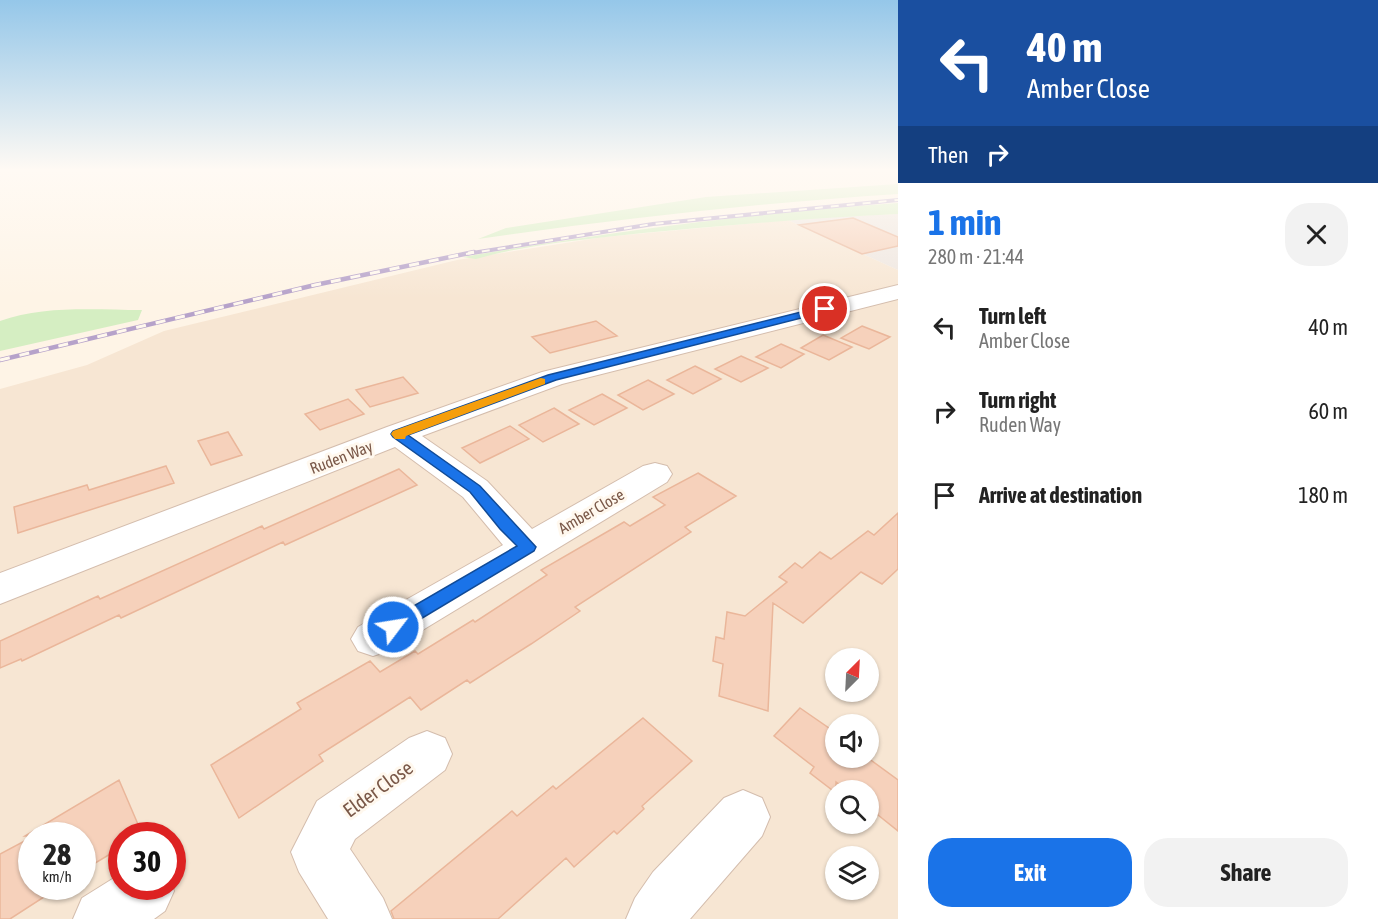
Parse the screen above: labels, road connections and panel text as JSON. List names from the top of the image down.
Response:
{
  "streets": {
    "street": ["Ruden Way", "Amber Close", "Elder Close"]
  },
  "north": "top right",
  "page": {
    "turn": ["40 m", "Amber Close"],
    "then": "Then",
    "heading": ["1 min", "280 m · 21:44"],
    "list": [
      {
        "name": "Turn left",
        "note": "Amber Close",
        "value": "40 m"
      },
      {
        "name": "Turn right",
        "note": "Ruden Way",
        "value": "60 m"
      },
      {
        "name": "Arrive at destination",
        "value": "180 m"
      }
    ],
    "speed": "28 km/h",
    "limit": "30",
    "buttons": ["Exit", "Share"]
  }
}
